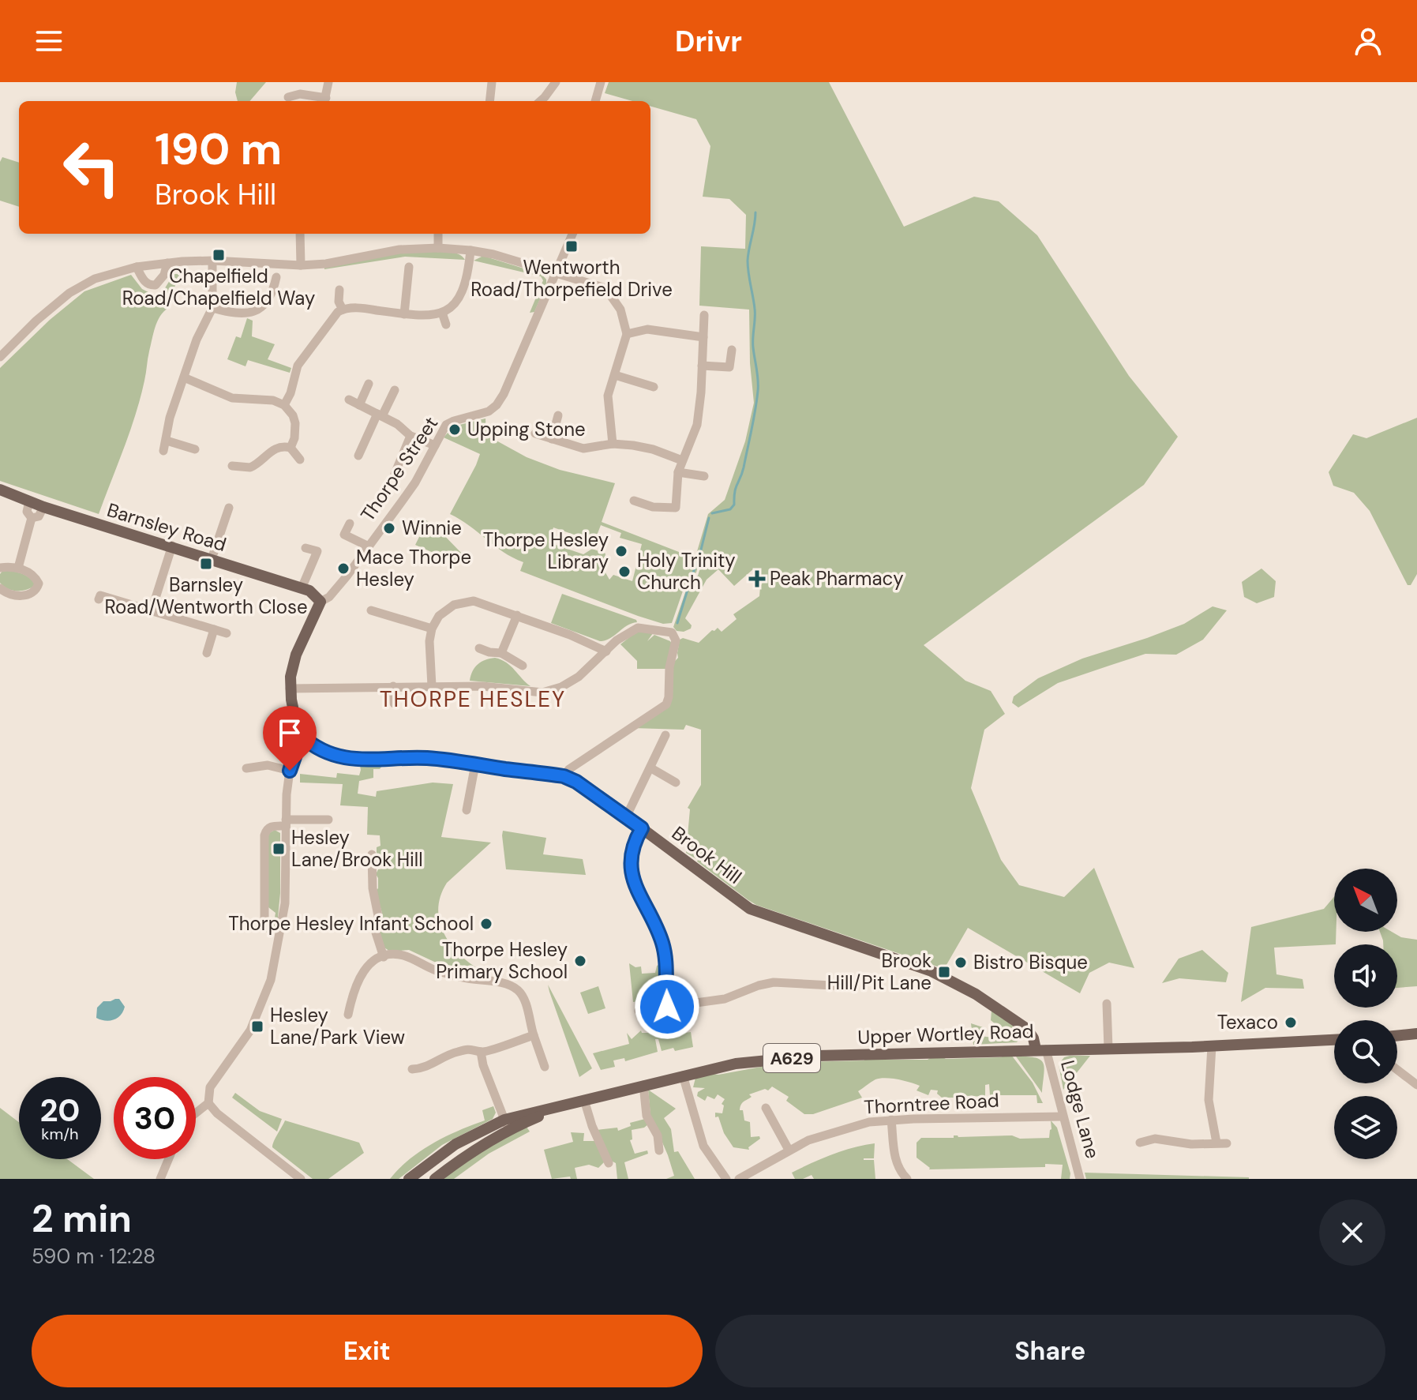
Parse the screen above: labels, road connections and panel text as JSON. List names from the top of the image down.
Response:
{
  "streets": {
    "main road": [
      "Thorpe Street",
      "Barnsley Road",
      "Brook Hill",
      "Upper Wortley Road",
      "A629"
    ],
    "street": ["Thorntree Road", "Lodge Lane"]
  },
  "crossings": [
    ["Thorpe Street", "Barnsley Road"],
    ["Thorpe Street", "Brook Hill"],
    ["Brook Hill", "Upper Wortley Road"],
    ["Brook Hill", "Lodge Lane"],
    ["Upper Wortley Road", "Lodge Lane"],
    ["Thorntree Road", "Lodge Lane"]
  ],
  "districts": ["THORPE HESLEY"],
  "places": {
    "transit": [
      "Wentworth Road/Thorpefield Drive",
      "Chapelfield Road/Chapelfield Way",
      "Barnsley Road/Wentworth Close",
      "Hesley Lane/Brook Hill",
      "Brook Hill/Pit Lane",
      "Hesley Lane/Park View"
    ],
    "other": [
      "Upping Stone",
      "Winnie",
      "Thorpe Hesley Library",
      "Mace Thorpe Hesley",
      "Holy Trinity Church",
      "Thorpe Hesley Infant School",
      "Thorpe Hesley Primary School",
      "Bistro Bisque",
      "Texaco"
    ],
    "health": ["Peak Pharmacy"]
  },
  "north": "top left",
  "page": {
    "header": "Drivr",
    "turn": ["190 m", "Brook Hill"],
    "speed": "20 km/h",
    "limit": "30",
    "heading": ["2 min", "590 m · 12:28"],
    "buttons": ["Exit", "Share"]
  }
}
